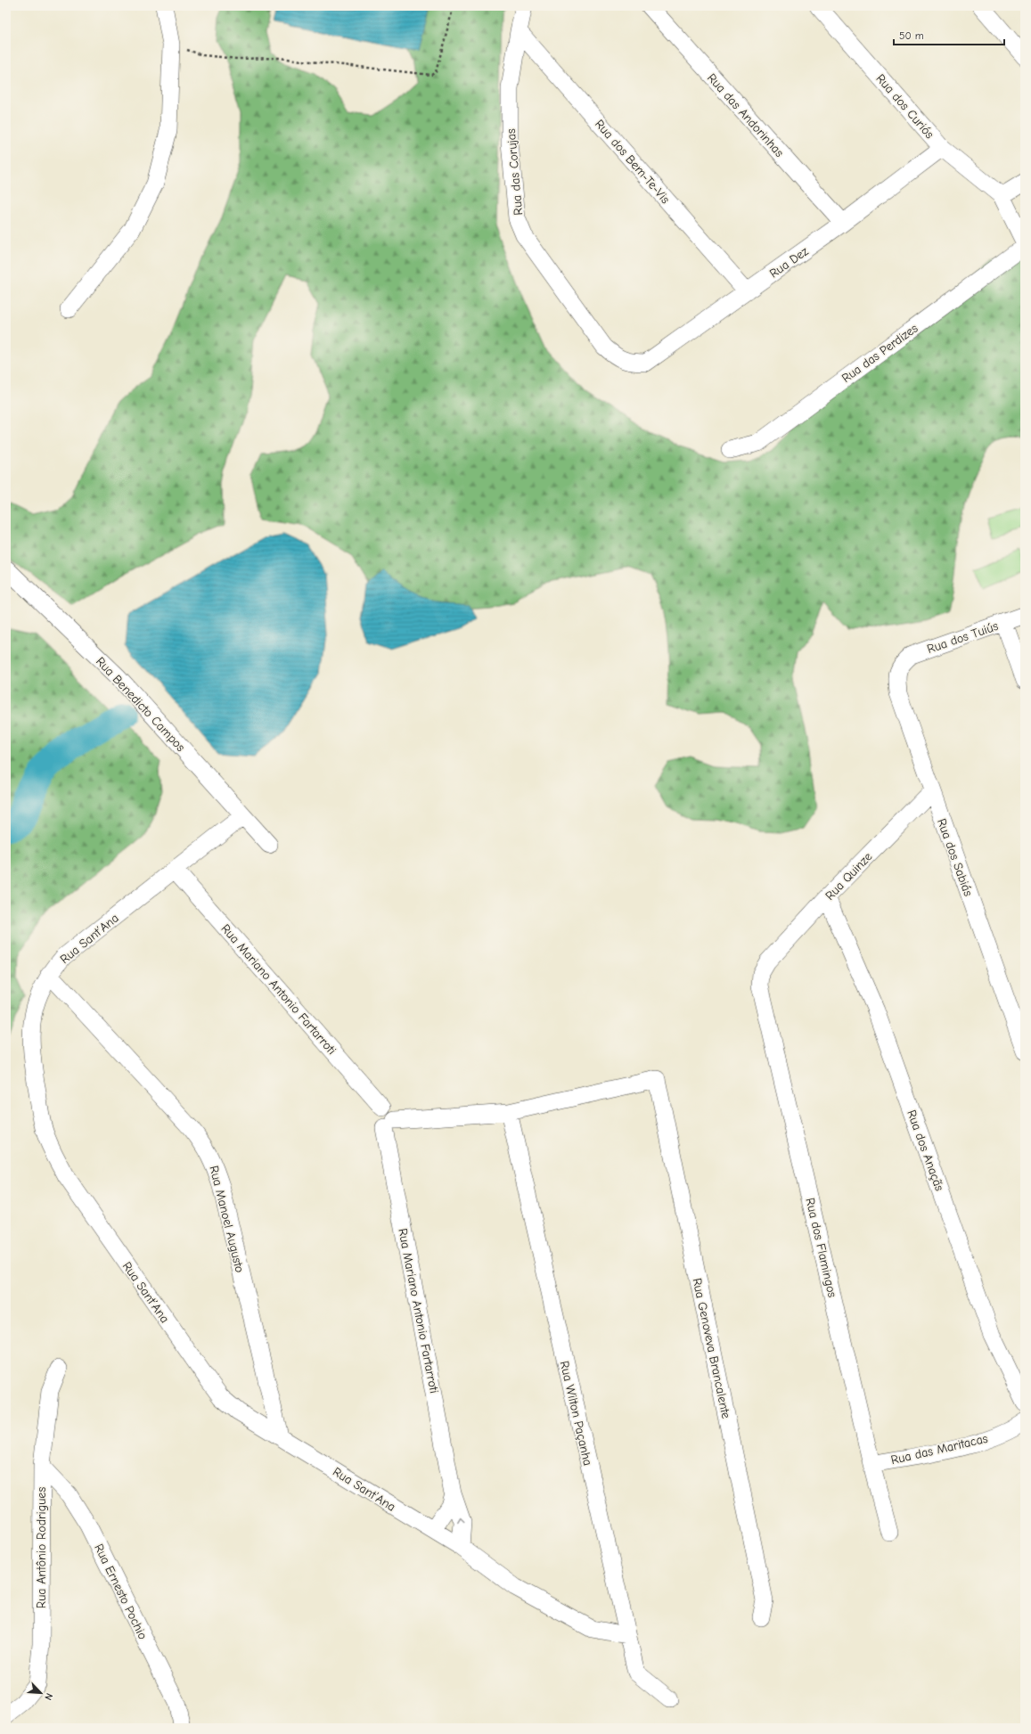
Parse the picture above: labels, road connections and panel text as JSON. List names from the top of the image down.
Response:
{
  "streets": {
    "street": [
      "Rua dos Curiós",
      "Rua das Andorinhas",
      "Rua dos Bem-Te-Vis",
      "Rua das Corujas",
      "Rua Dez",
      "Rua das Perdizes",
      "Rua dos Tuiús",
      "Rua Benedicto Campos",
      "Rua dos Sabiás",
      "Rua Quinze",
      "Rua Sant’Ana",
      "Rua Mariano Antonio Fartarroti",
      "Rua dos Anaçãs",
      "Rua Manoel Augusto",
      "Rua dos Flamingos",
      "Rua Genoveva Brancalente",
      "Rua Wilton Paçanha",
      "Rua das Maritacas",
      "Rua Antônio Rodrigues",
      "Rua Ernesto Pochio"
    ]
  },
  "crossings": [
    ["Rua dos Curiós", "Rua Dez"],
    ["Rua das Andorinhas", "Rua Dez"],
    ["Rua dos Bem-Te-Vis", "Rua das Corujas"],
    ["Rua dos Bem-Te-Vis", "Rua Dez"],
    ["Rua das Corujas", "Rua Dez"],
    ["Rua dos Tuiús", "Rua dos Sabiás"],
    ["Rua Benedicto Campos", "Rua Sant’Ana"],
    ["Rua dos Sabiás", "Rua Quinze"],
    ["Rua Quinze", "Rua dos Anaçãs"],
    ["Rua Quinze", "Rua dos Flamingos"],
    ["Rua Sant’Ana", "Rua Mariano Antonio Fartarroti"],
    ["Rua Sant’Ana", "Rua Manoel Augusto"],
    ["Rua Sant’Ana", "Rua Wilton Paçanha"],
    ["Rua dos Flamingos", "Rua das Maritacas"],
    ["Rua Genoveva Brancalente", "Rua Wilton Paçanha"],
    ["Rua Antônio Rodrigues", "Rua Ernesto Pochio"]
  ],
  "scale_bar": "50 m",
  "north": "bottom right"
}
